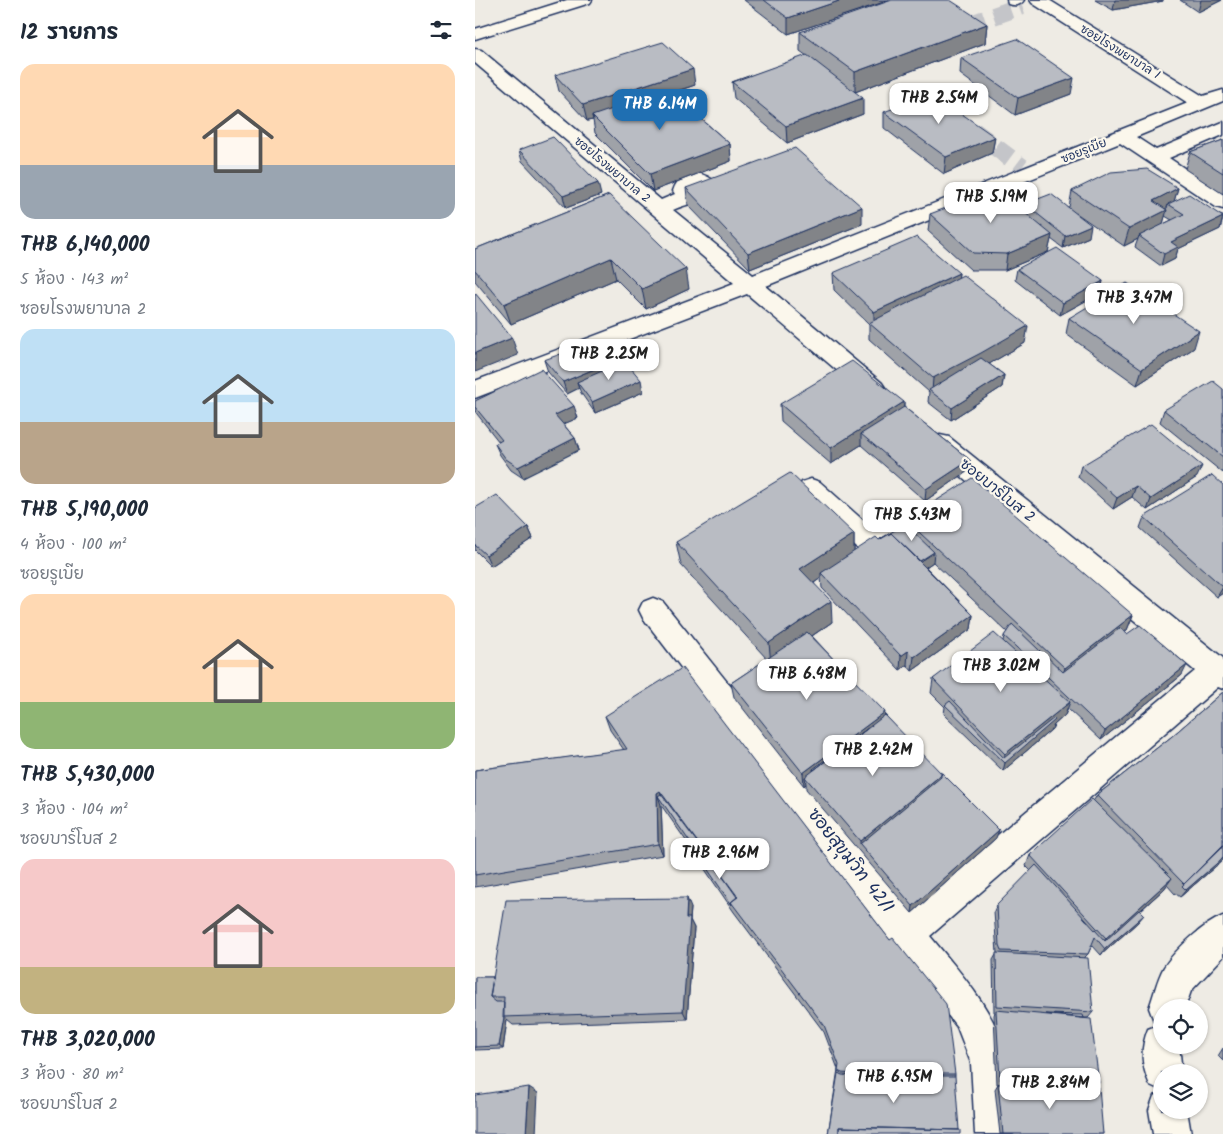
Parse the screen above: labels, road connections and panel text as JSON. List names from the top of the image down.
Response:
{
  "streets": {
    "street": [
      "ซอยโรงพยาบาล 1",
      "ซอยรูเบีย",
      "ซอยโรงพยาบาล 2",
      "ซอยบาร์โบส 2",
      "ซอยสุขุมวิท 42/1"
    ]
  },
  "crossings": [
    ["ซอยโรงพยาบาล 1", "ซอยรูเบีย"],
    ["ซอยรูเบีย", "ซอยโรงพยาบาล 2"]
  ],
  "page": {
    "heading": "12 รายการ",
    "list": [
      {
        "name": "THB 6,140,000",
        "note": "5 ห้อง · 143 m² · ซอยโรงพยาบาล 2"
      },
      {
        "name": "THB 5,190,000",
        "note": "4 ห้อง · 100 m² · ซอยรูเบีย"
      },
      {
        "name": "THB 5,430,000",
        "note": "3 ห้อง · 104 m² · ซอยบาร์โบส 2"
      },
      {
        "name": "THB 3,020,000",
        "note": "3 ห้อง · 80 m² · ซอยบาร์โบส 2"
      }
    ],
    "price": [
      "THB 2.54M",
      "THB 6.14M",
      "THB 5.19M",
      "THB 3.47M",
      "THB 2.25M",
      "THB 5.43M",
      "THB 3.02M",
      "THB 6.48M",
      "THB 2.42M",
      "THB 2.96M",
      "THB 6.95M",
      "THB 2.84M"
    ]
  }
}
